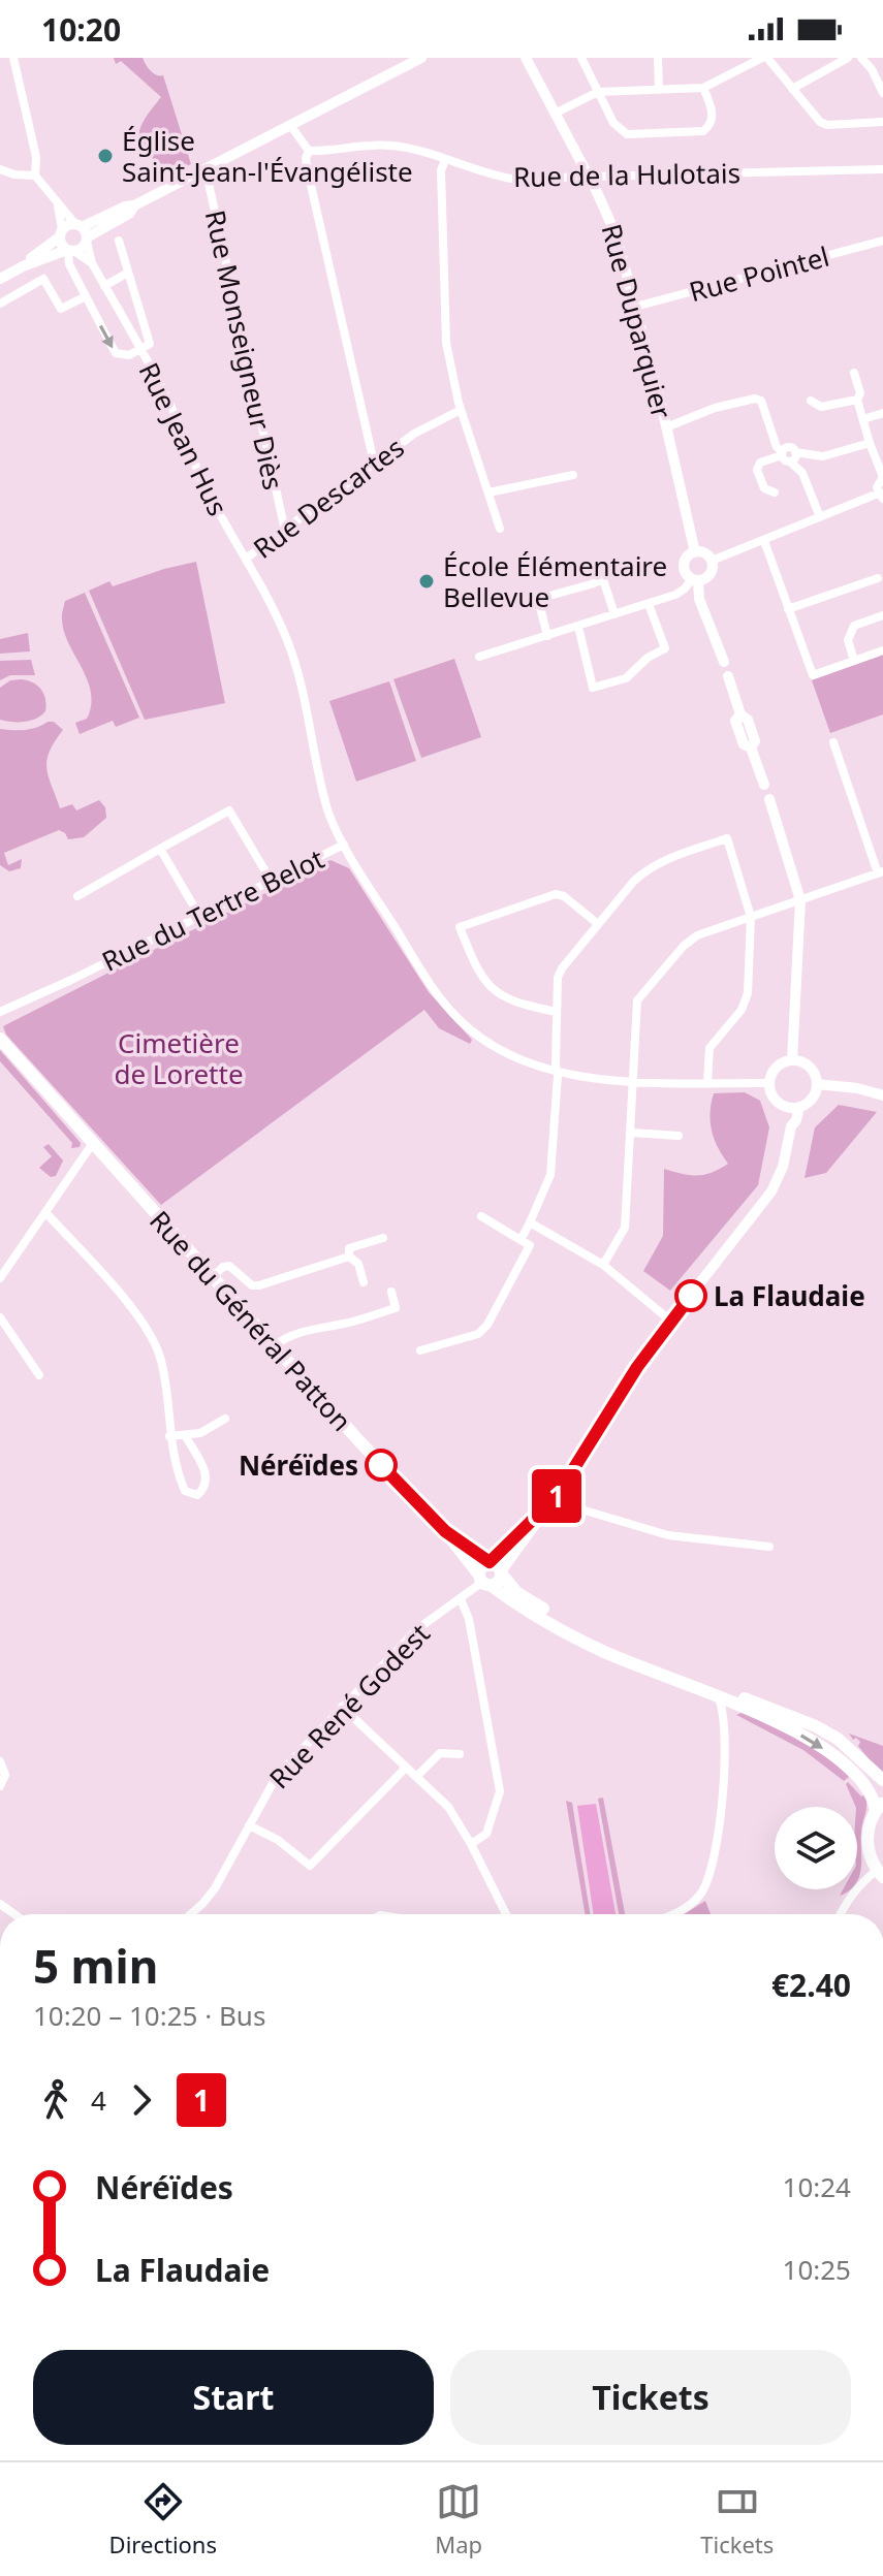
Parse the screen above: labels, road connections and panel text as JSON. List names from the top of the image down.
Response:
{
  "streets": {
    "main road": ["Rue du Général Patton"],
    "street": [
      "Rue de la Hulotais",
      "Rue Pointel",
      "Rue Duparquier",
      "Rue Monseigneur Diès",
      "Rue Jean Hus",
      "Rue Descartes",
      "Rue du Tertre Belot",
      "Rue René Godest"
    ]
  },
  "crossings": [
    ["Rue de la Hulotais", "Rue Duparquier"],
    ["Rue Pointel", "Rue Duparquier"],
    ["Rue Monseigneur Diès", "Rue Descartes"],
    ["Rue Jean Hus", "Rue Descartes"],
    ["Rue Descartes", "Rue du Tertre Belot"],
    ["Rue du Général Patton", "Rue René Godest"]
  ],
  "parks": ["Cimetière de Lorette"],
  "places": [
    "Église Saint-Jean-l'Évangéliste",
    "École Élémentaire Bellevue",
    "La Flaudaie",
    "Néréïdes"
  ],
  "lines": ["bus line 1"],
  "page": {
    "status": "10:20",
    "on_map": "1",
    "heading": ["5 min", "10:20 – 10:25 · Bus", "€2.40"],
    "legs": ["4", "1"],
    "list": [
      {
        "name": "Néréïdes",
        "value": "10:24"
      },
      {
        "name": "La Flaudaie",
        "value": "10:25"
      }
    ],
    "buttons": ["Start", "Tickets"],
    "tabs": ["Directions", "Map", "Tickets"]
  }
}
